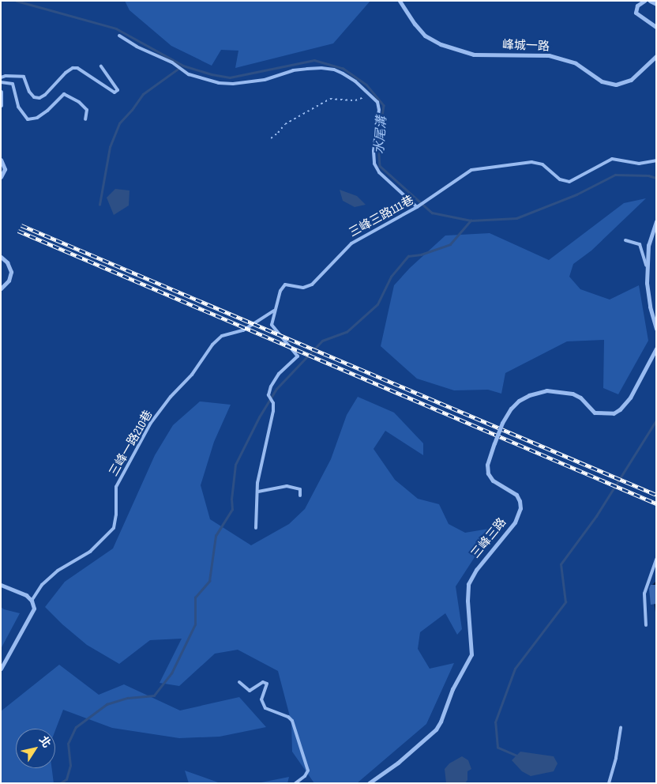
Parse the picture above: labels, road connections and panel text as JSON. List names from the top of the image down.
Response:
{
  "streets": {
    "street": ["峰城一路", "三峰三路"],
    "lane": ["三峰三路111巷", "三峰一路210巷"]
  },
  "crossings": [
    ["三峰三路111巷", "三峰一路210巷"]
  ],
  "water": ["水尾溝"],
  "north": "top right"
}
